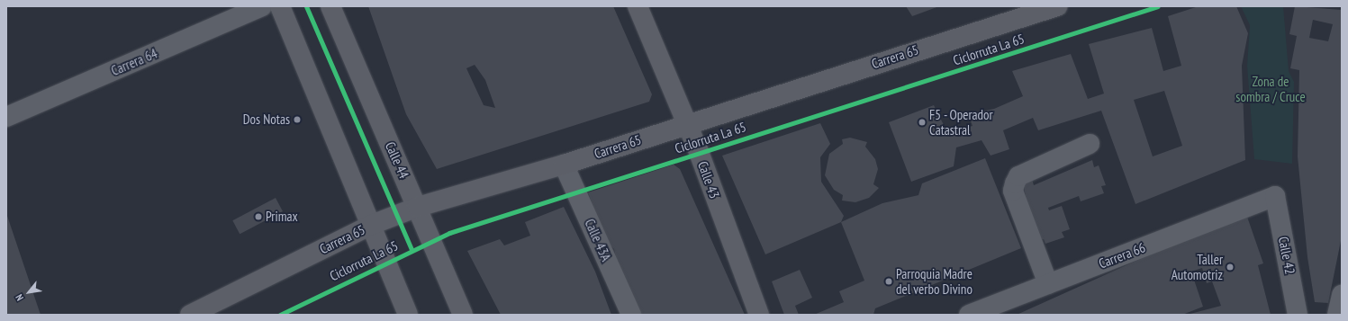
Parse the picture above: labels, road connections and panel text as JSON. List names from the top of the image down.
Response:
{
  "streets": {
    "main road": ["Carrera 65", "Calle 44", "Calle 43"],
    "street": [
      "Carrera 64",
      "Calle 43A",
      "Carrera 66",
      "Calle 42"
    ],
    "cycle path": ["Ciclorruta La 65"]
  },
  "crossings": [
    ["Carrera 65", "Calle 44"],
    ["Carrera 65", "Calle 43"],
    ["Carrera 65", "Calle 43A"],
    ["Carrera 66", "Calle 42"]
  ],
  "parks": ["Zona de sombra / Cruce"],
  "places": [
    "Dos Notas",
    "F5 - Operador Catastral",
    "Primax",
    "Taller Automotriz",
    "Parroquia Madre del verbo Divino"
  ],
  "north": "bottom left"
}
